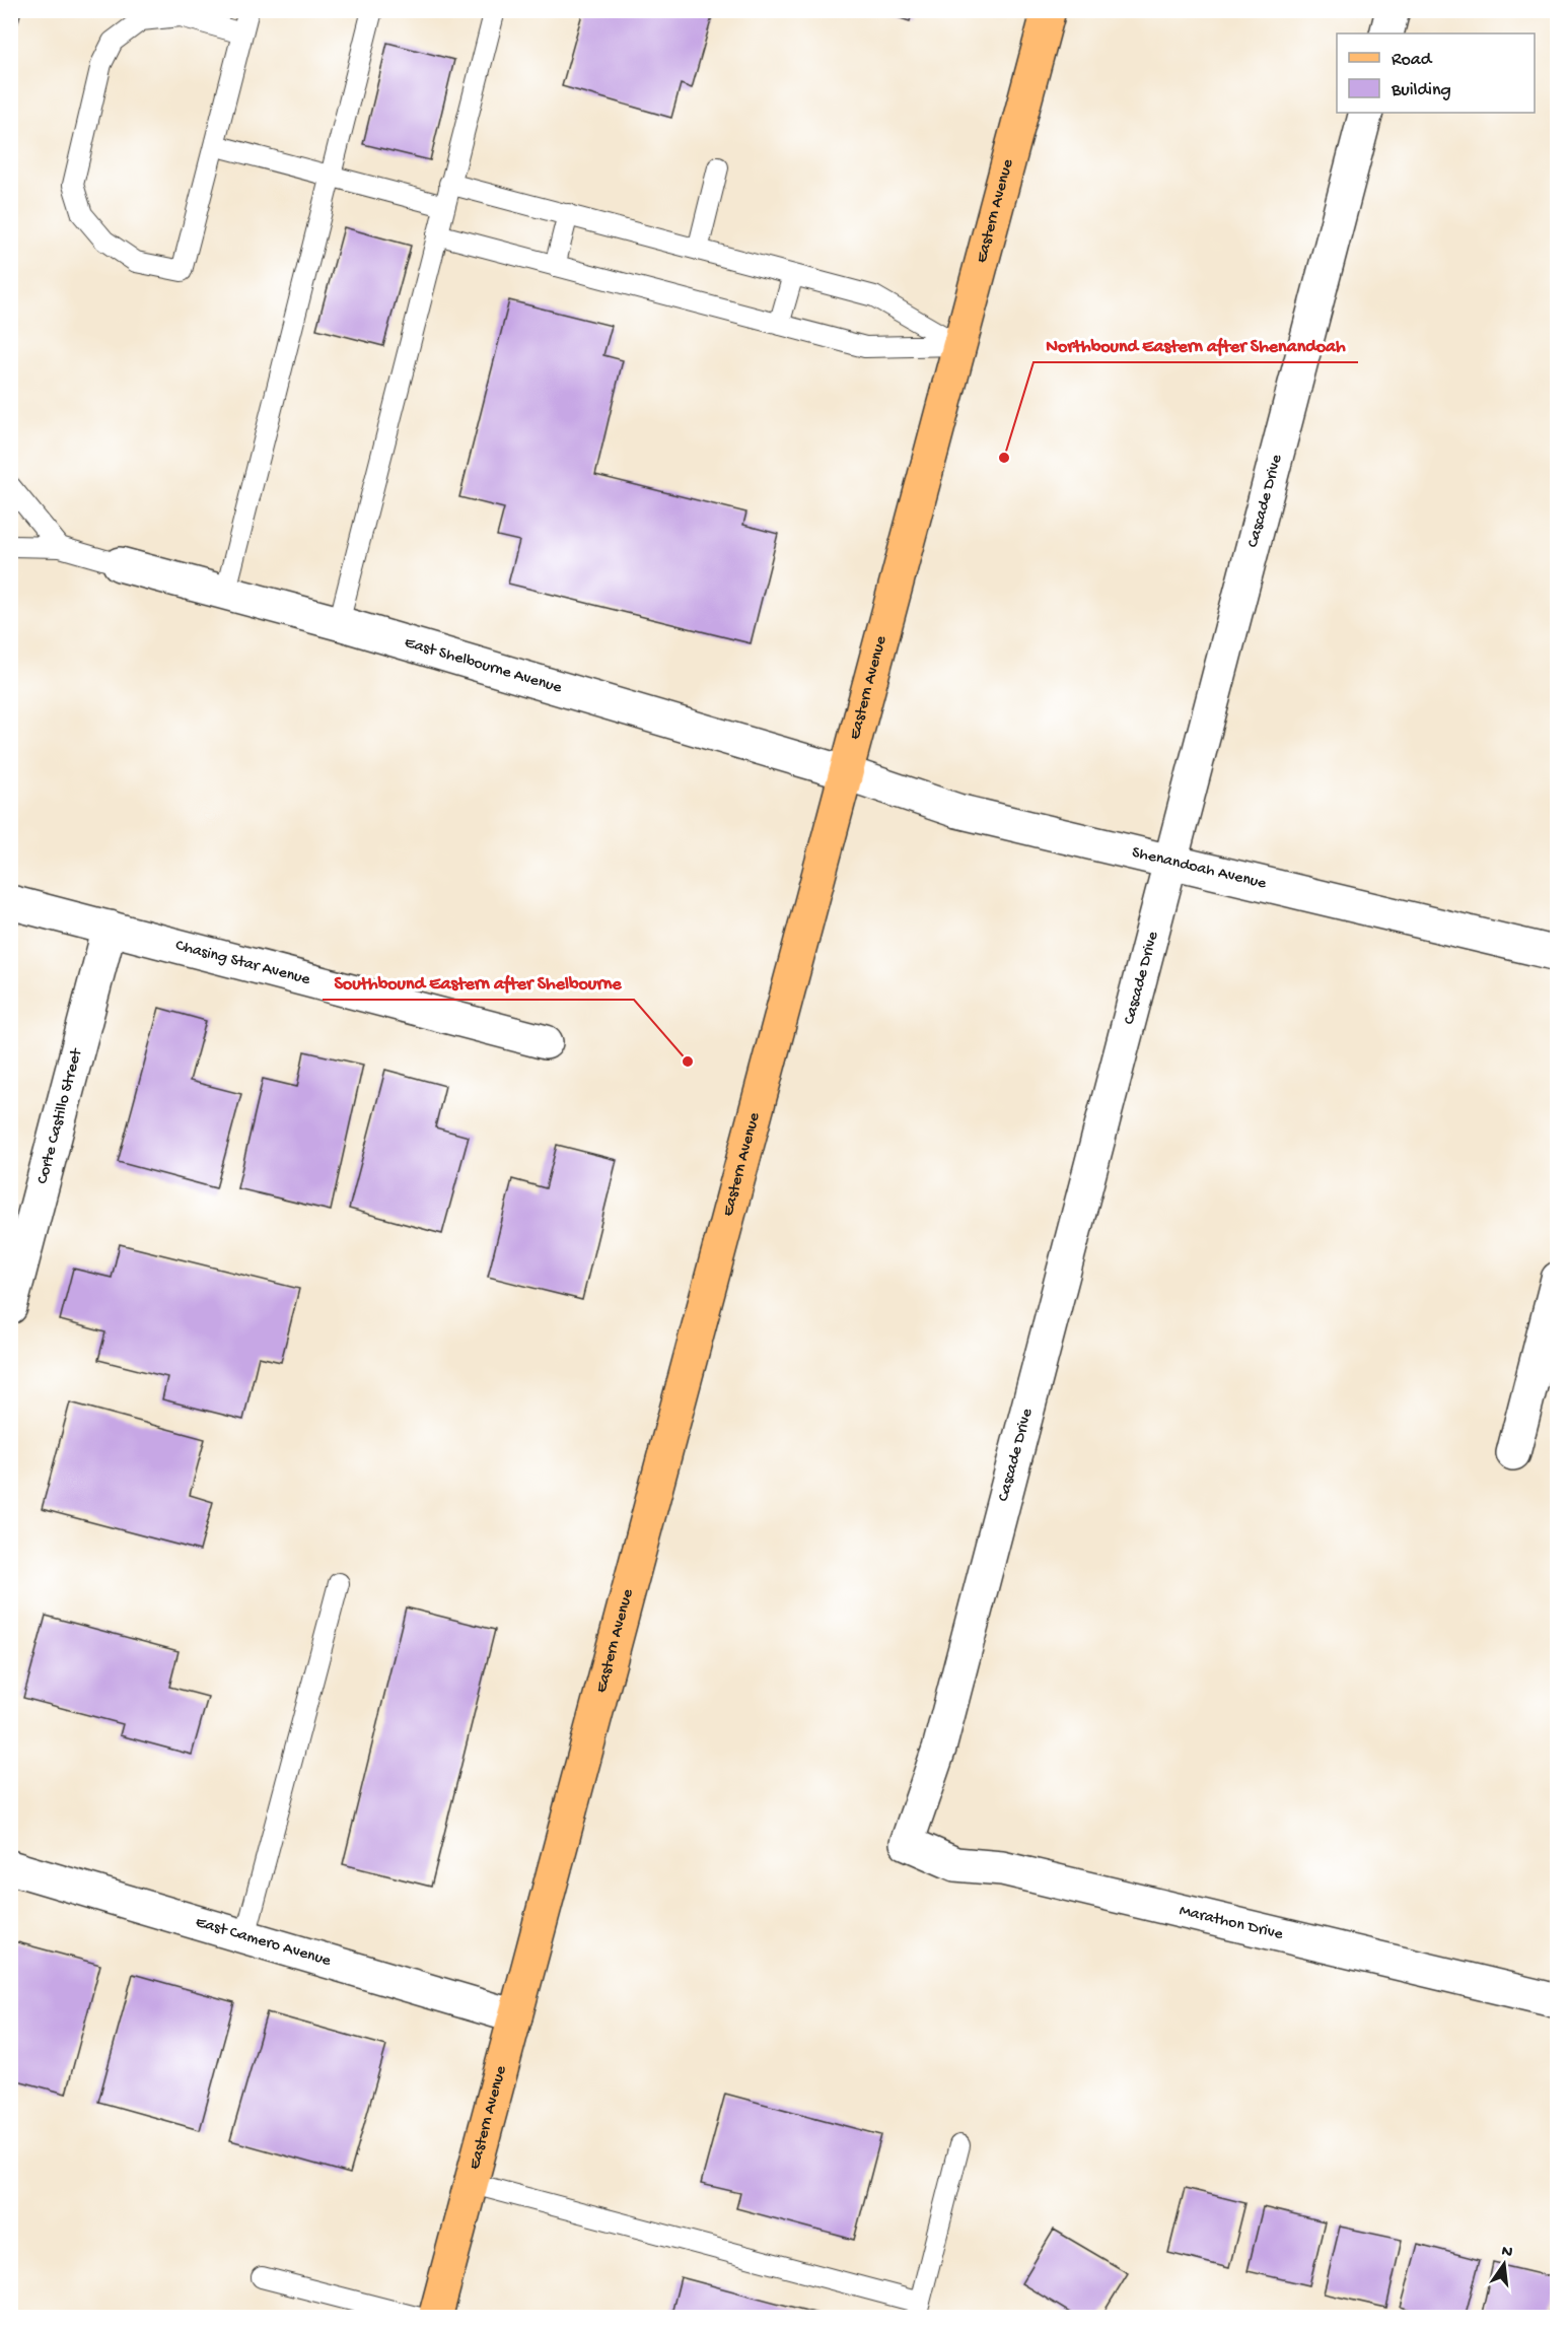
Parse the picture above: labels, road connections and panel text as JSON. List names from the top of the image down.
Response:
{
  "streets": {
    "main road": ["Eastern Avenue"],
    "street": [
      "Cascade Drive",
      "East Shelbourne Avenue",
      "Shenandoah Avenue",
      "Chasing Star Avenue",
      "Corte Castillo Street",
      "Marathon Drive",
      "East Camero Avenue"
    ]
  },
  "crossings": [
    ["Eastern Avenue", "East Shelbourne Avenue"],
    ["Eastern Avenue", "Shenandoah Avenue"],
    ["Eastern Avenue", "East Camero Avenue"],
    ["Cascade Drive", "Shenandoah Avenue"],
    ["Cascade Drive", "Marathon Drive"],
    ["East Shelbourne Avenue", "Shenandoah Avenue"],
    ["Chasing Star Avenue", "Corte Castillo Street"]
  ],
  "places": ["Northbound Eastern after Shenandoah", "Southbound Eastern after Shelbourne"],
  "legend": ["Road", "Building"],
  "north": "top"
}
